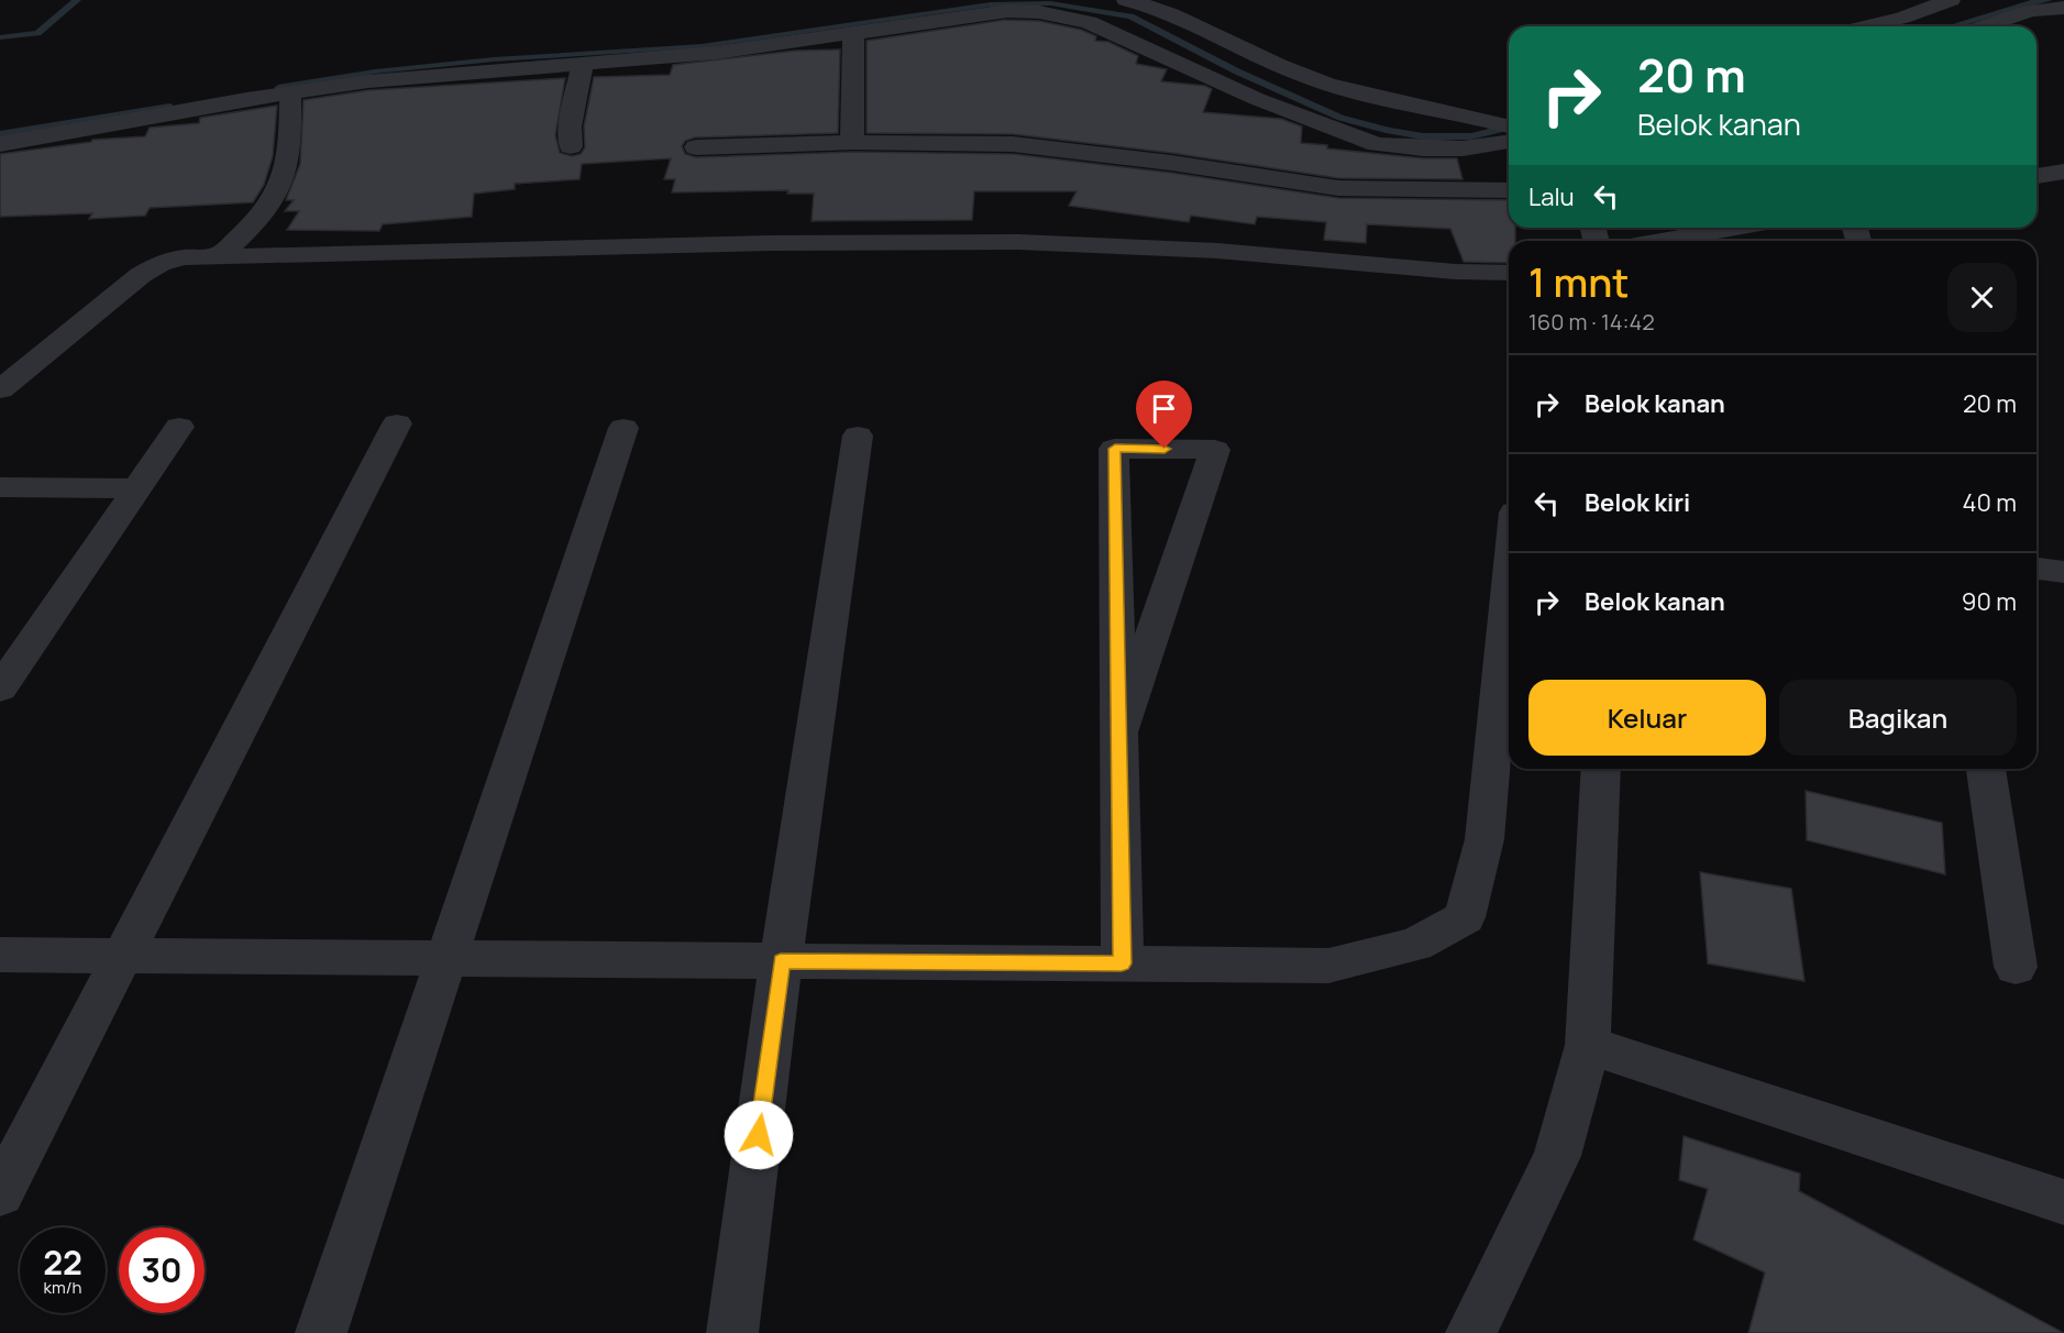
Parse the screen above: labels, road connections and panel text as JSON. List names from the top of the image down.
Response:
{
  "page": {
    "turn": ["20 m", "Belok kanan"],
    "then": "Lalu",
    "heading": ["1 mnt", "160 m · 14:42"],
    "list": [
      {
        "name": "Belok kanan",
        "value": "20 m"
      },
      {
        "name": "Belok kiri",
        "value": "40 m"
      },
      {
        "name": "Belok kanan",
        "value": "90 m"
      }
    ],
    "buttons": ["Keluar", "Bagikan"],
    "speed": "22 km/h",
    "limit": "30"
  }
}
